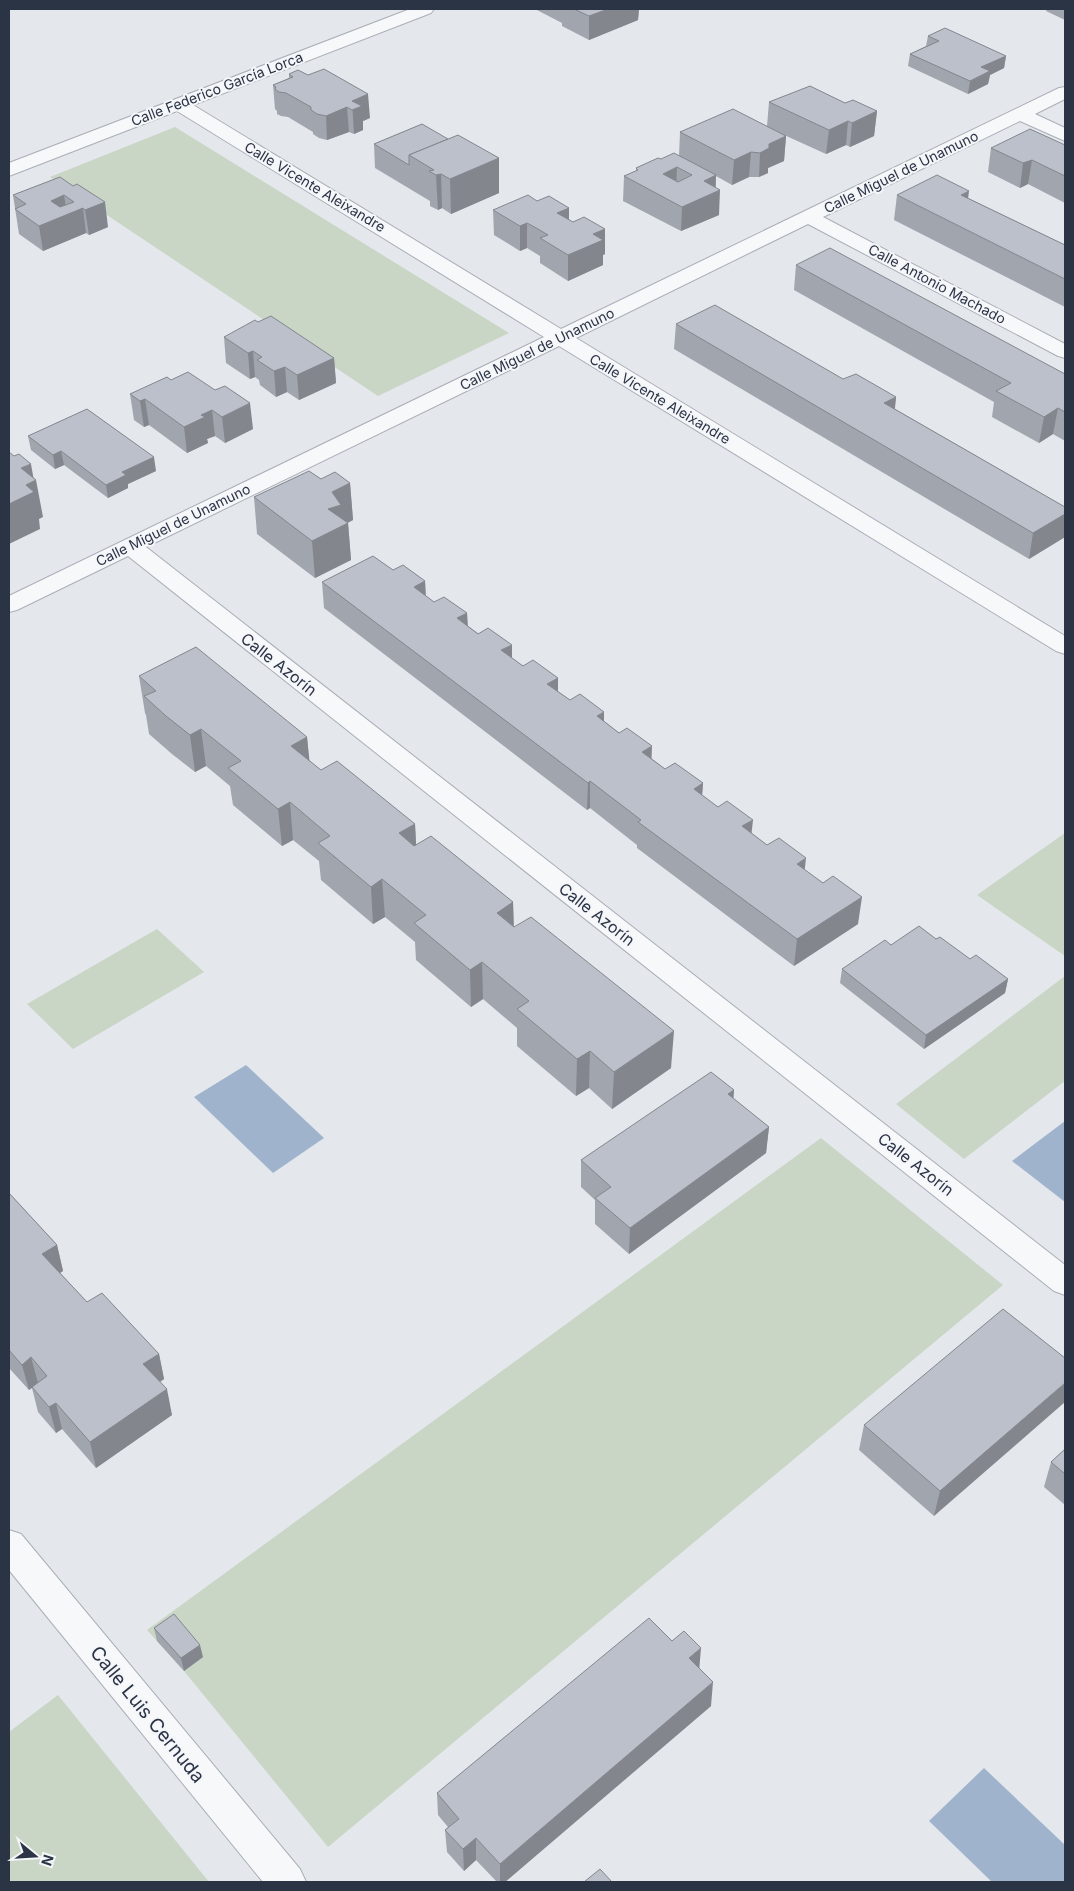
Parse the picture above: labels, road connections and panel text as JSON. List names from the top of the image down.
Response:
{
  "streets": {
    "street": [
      "Calle Federico García Lorca",
      "Calle Miguel de Unamuno",
      "Calle Vicente Aleixandre",
      "Calle Antonio Machado",
      "Calle Azorín",
      "Calle Luis Cernuda"
    ]
  },
  "crossings": [
    ["Calle Federico García Lorca", "Calle Vicente Aleixandre"],
    ["Calle Miguel de Unamuno", "Calle Vicente Aleixandre"],
    ["Calle Miguel de Unamuno", "Calle Antonio Machado"],
    ["Calle Miguel de Unamuno", "Calle Azorín"]
  ],
  "north": "right"
}
